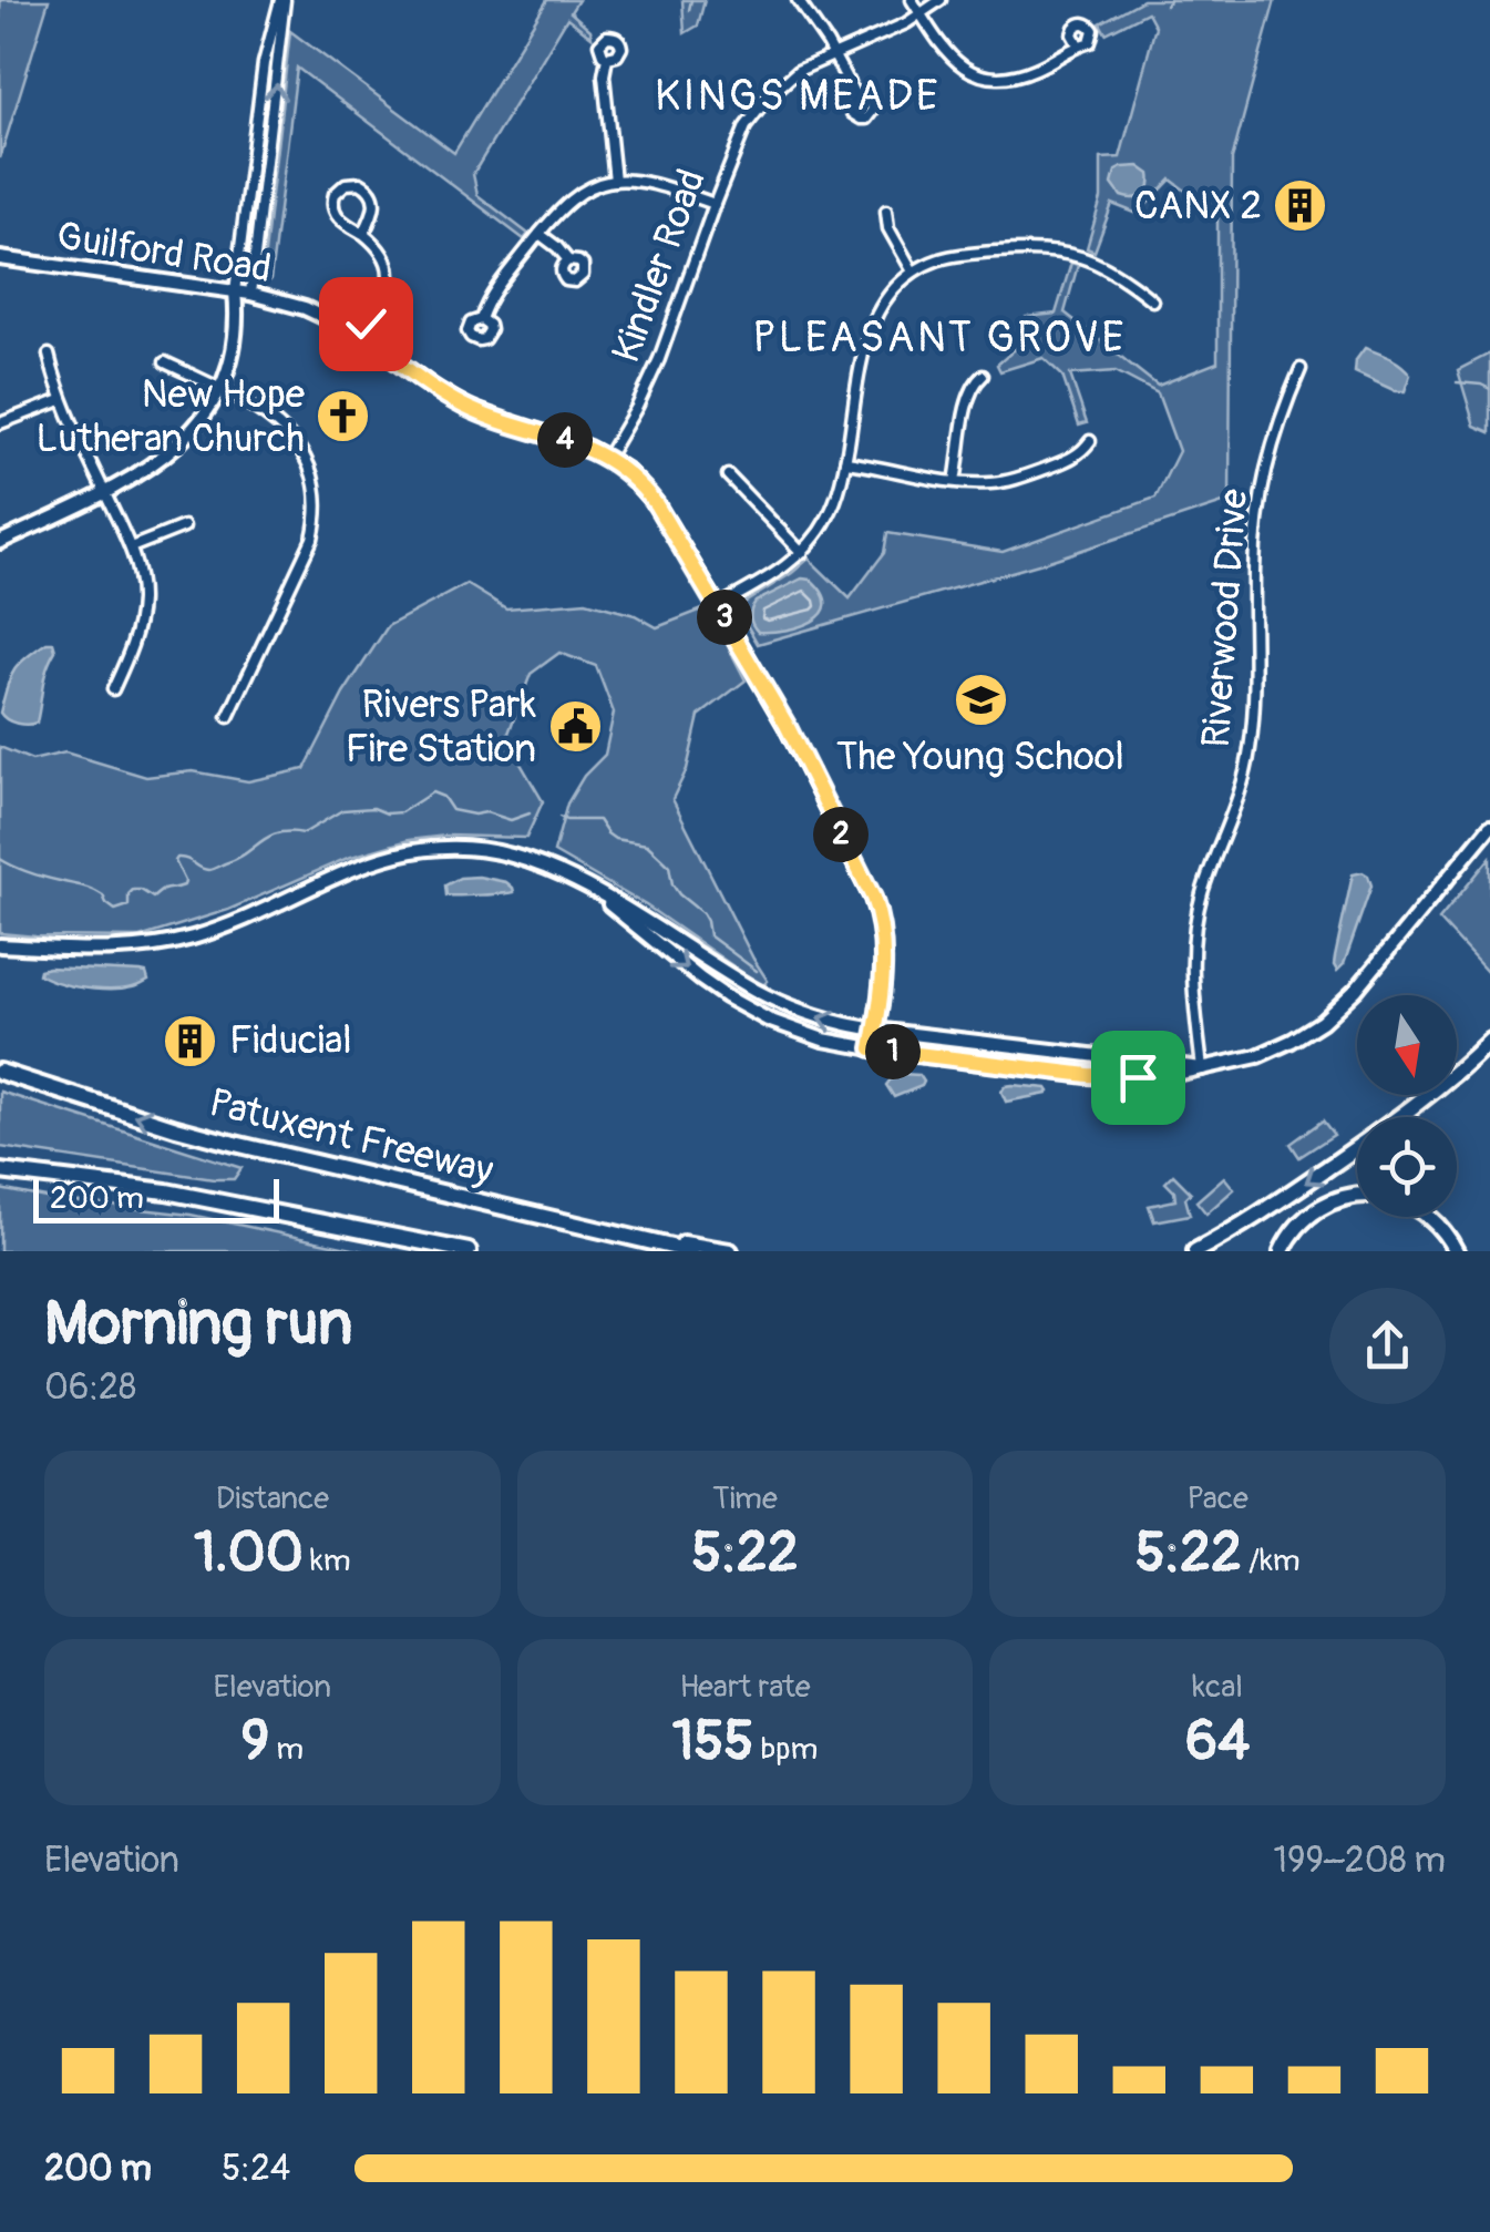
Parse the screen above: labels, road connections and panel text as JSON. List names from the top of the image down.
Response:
{
  "streets": {
    "highway": ["Patuxent Freeway"],
    "street": ["Guilford Road", "Kindler Road", "Riverwood Drive"]
  },
  "crossings": [
    ["Guilford Road", "Kindler Road"]
  ],
  "districts": ["KINGS MEADE", "PLEASANT GROVE"],
  "places": {
    "building": ["CANX 2", "Fiducial"],
    "church": ["New Hope Lutheran Church"],
    "school or university": ["The Young School"],
    "public building": ["Rivers Park Fire Station"]
  },
  "scale_bar": "200 m",
  "north": "bottom",
  "page": {
    "pins": [
      "4",
      "3",
      "2",
      "1"
    ],
    "scale": "200 m",
    "heading": ["Morning run", "06:28"],
    "stats": [
      ["Distance", "1.00 km"],
      ["Time", "5:22"],
      ["Pace", "5:22 /km"],
      ["Elevation", "9 m"],
      ["Heart rate", "155 bpm"],
      ["kcal", "64"]
    ],
    "chart": ["Elevation", "199–208 m"],
    "list": [
      {
        "name": "200 m",
        "note": "5:24"
      }
    ]
  }
}
